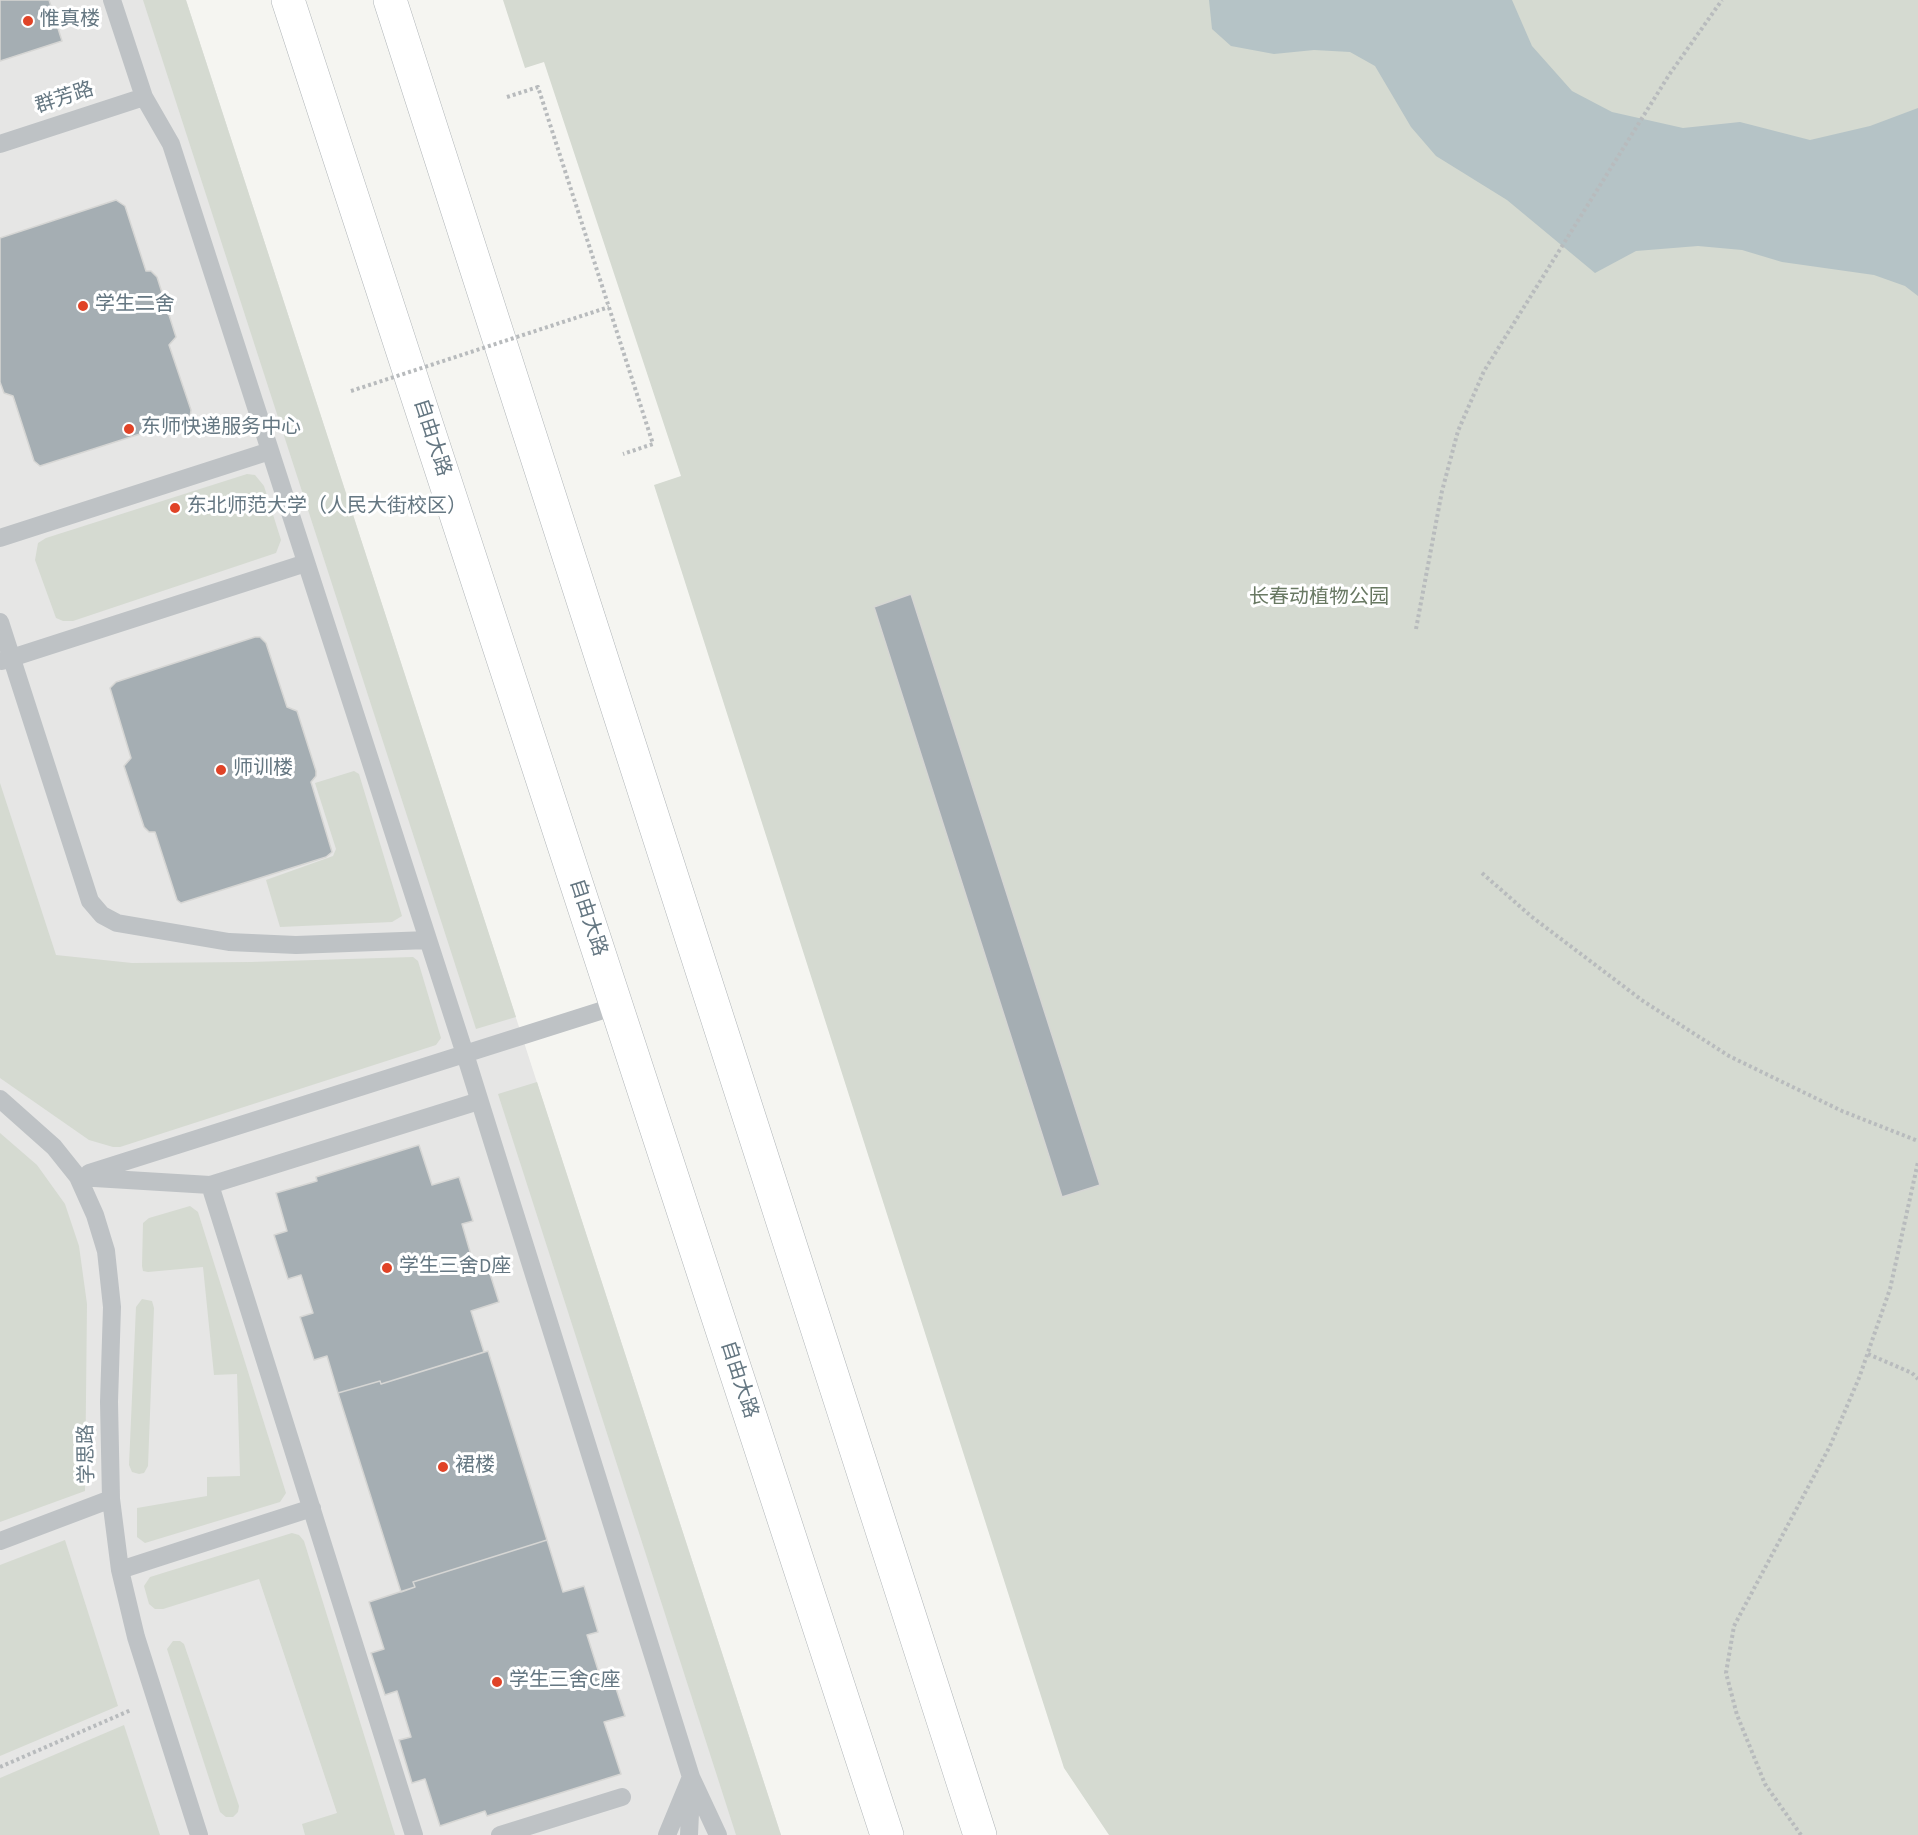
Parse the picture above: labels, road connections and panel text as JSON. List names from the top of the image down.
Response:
{
  "streets": {
    "main road": ["自由大路"],
    "lane": ["群芳路", "学思路"]
  },
  "parks": ["长春动植物公园"],
  "places": [
    "惟真楼",
    "学生二舍",
    "东师快递服务中心",
    "东北师范大学（人民大街校区）",
    "师训楼",
    "学生三舍D座",
    "裙楼",
    "学生三舍C座"
  ]
}
